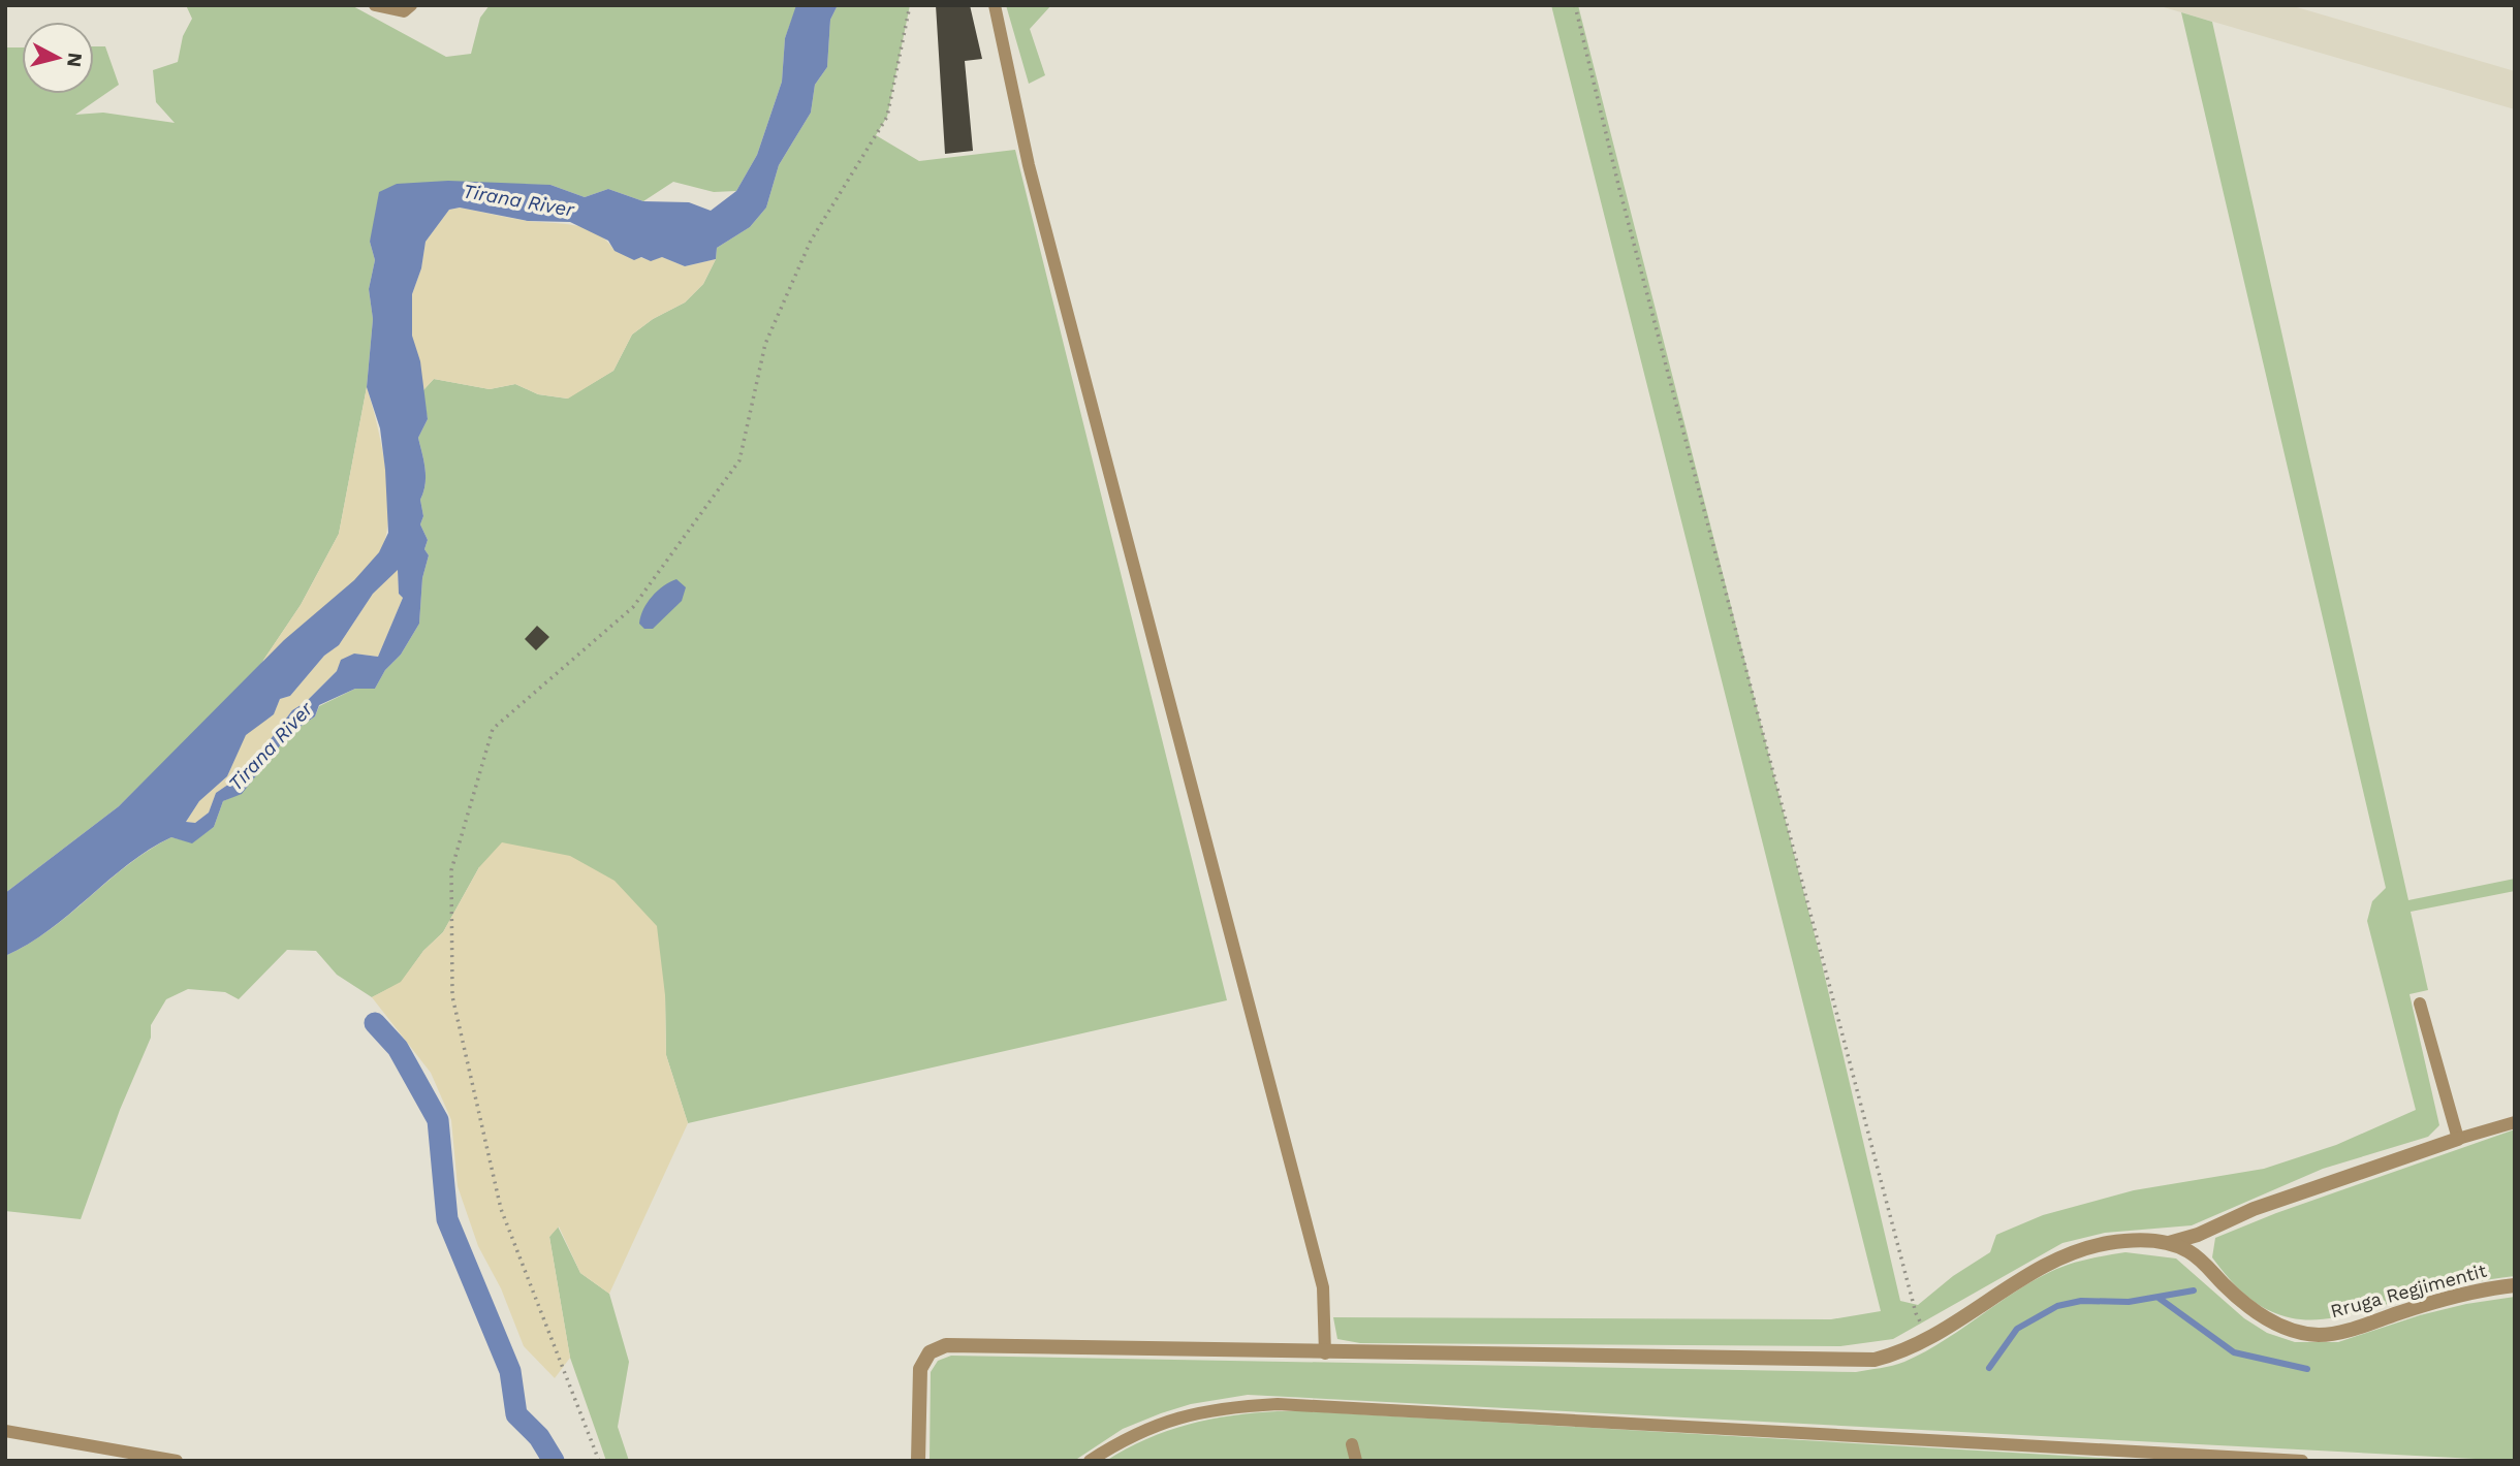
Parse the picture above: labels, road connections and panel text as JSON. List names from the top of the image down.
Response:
{
  "streets": {
    "street": ["Rruga Regjimentit"]
  },
  "water": ["Tirana River"],
  "north": "right"
}
